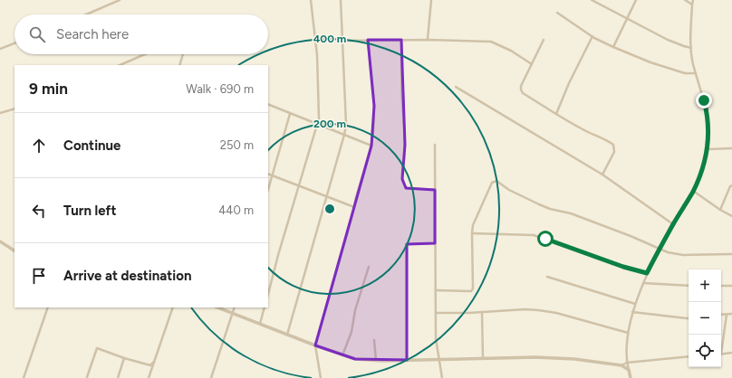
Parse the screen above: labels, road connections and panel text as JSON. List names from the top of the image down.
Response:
{
  "page": {
    "search": "Search here",
    "heading": ["9 min", "Walk · 690 m"],
    "list": [
      ["Continue", "250 m"],
      ["Turn left", "440 m"],
      "Arrive at destination"
    ],
    "map_buttons": ["+", "−"]
  },
  "rings": ["400 m", "200 m"]
}
